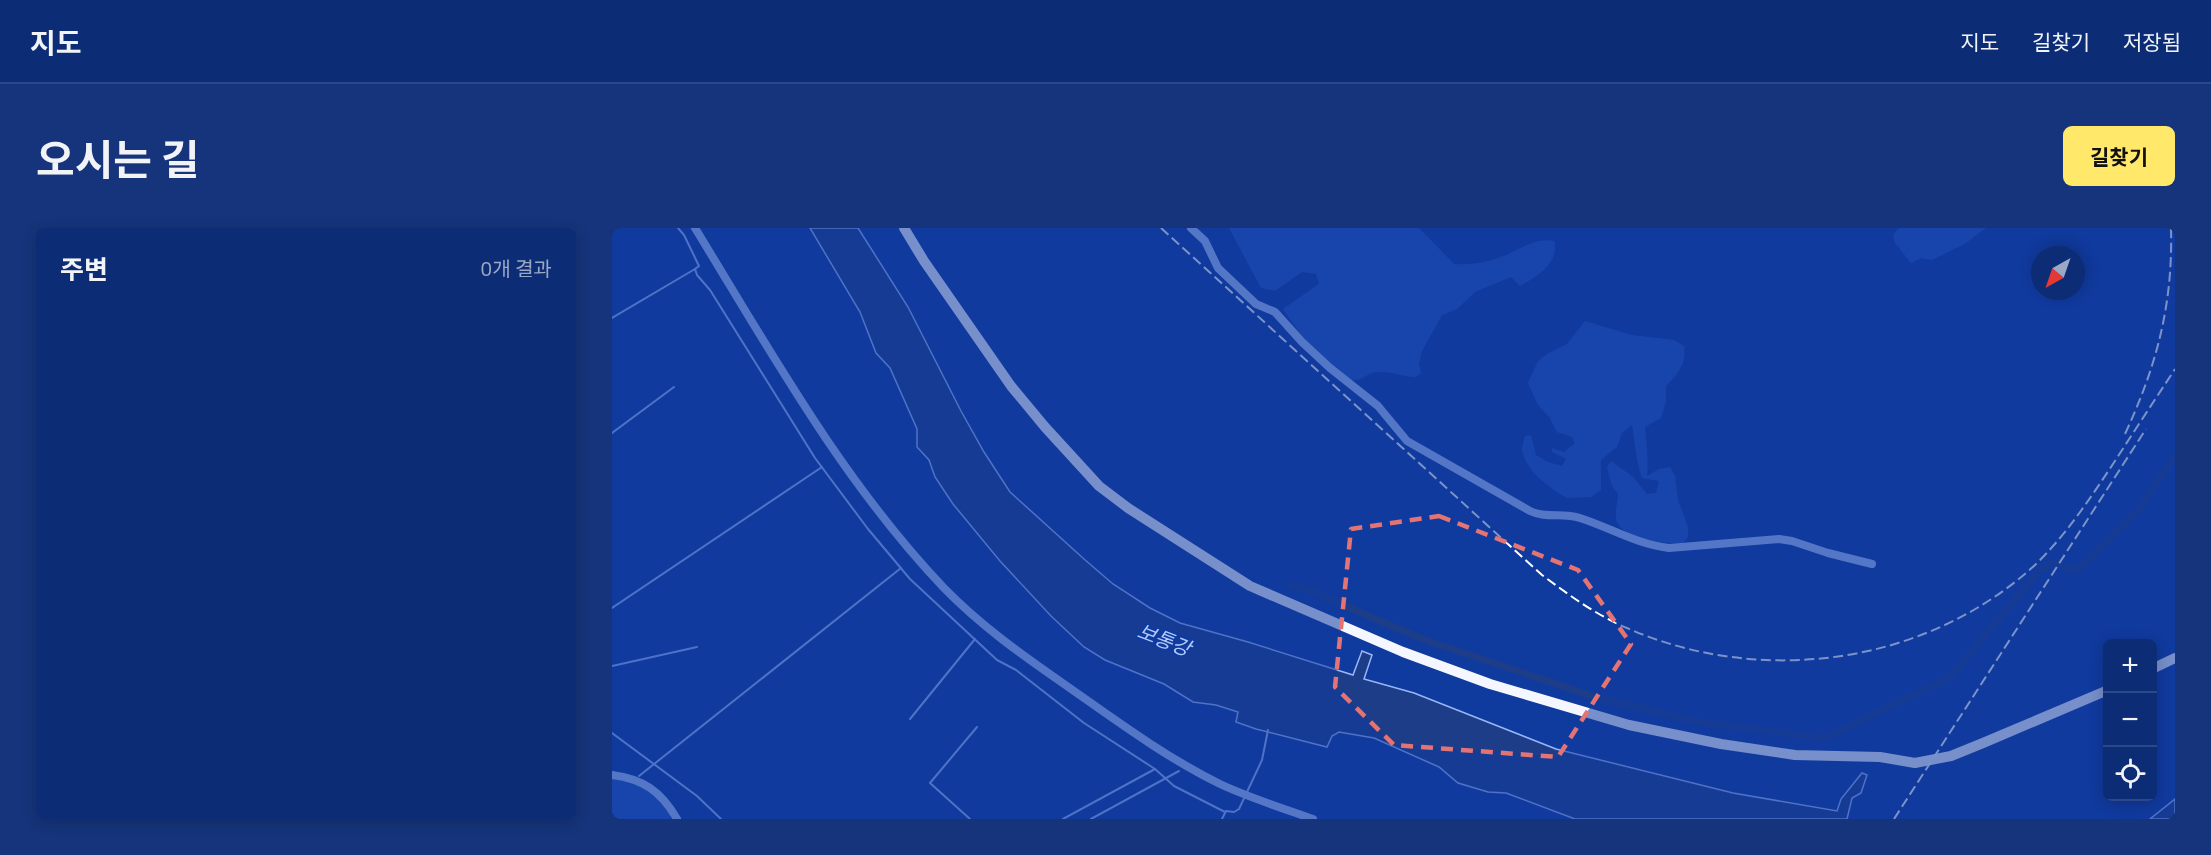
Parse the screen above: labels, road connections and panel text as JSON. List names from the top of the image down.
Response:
{
  "water": ["보통강"],
  "north": "bottom left",
  "page": {
    "header": "지도",
    "nav": ["지도", "길찾기", "저장됨"],
    "title": "오시는 길",
    "buttons": "길찾기",
    "heading": ["주변", "0개 결과"],
    "map_buttons": ["+", "−"]
  }
}
